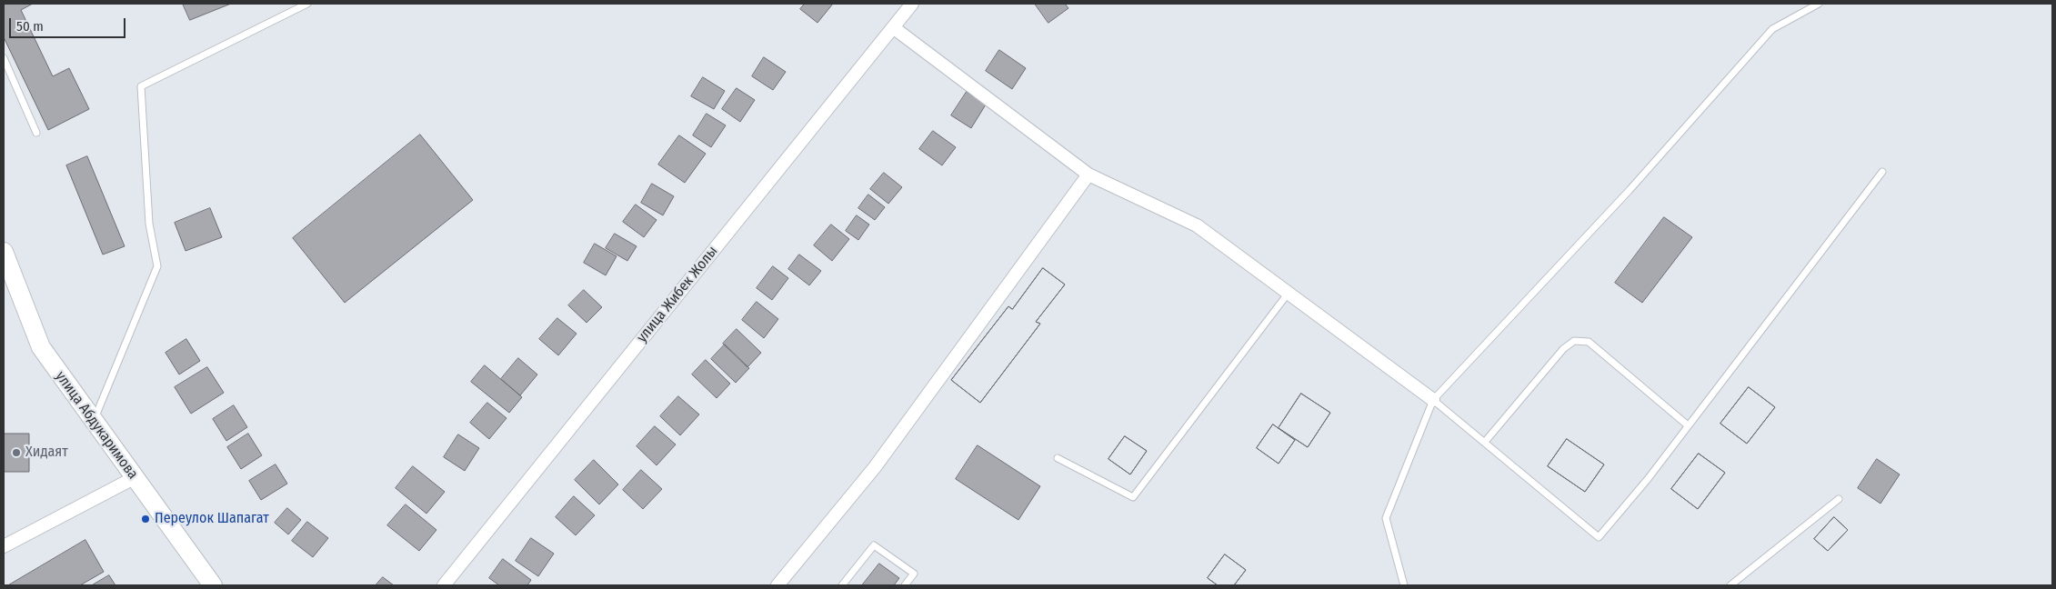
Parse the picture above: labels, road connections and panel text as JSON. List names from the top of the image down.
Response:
{
  "streets": {
    "main road": ["улица Абдукаримова"],
    "street": ["улица Жибек Жолы"]
  },
  "places": ["Хидаят", "Переулок Шапагат"],
  "scale_bar": "50 m"
}
